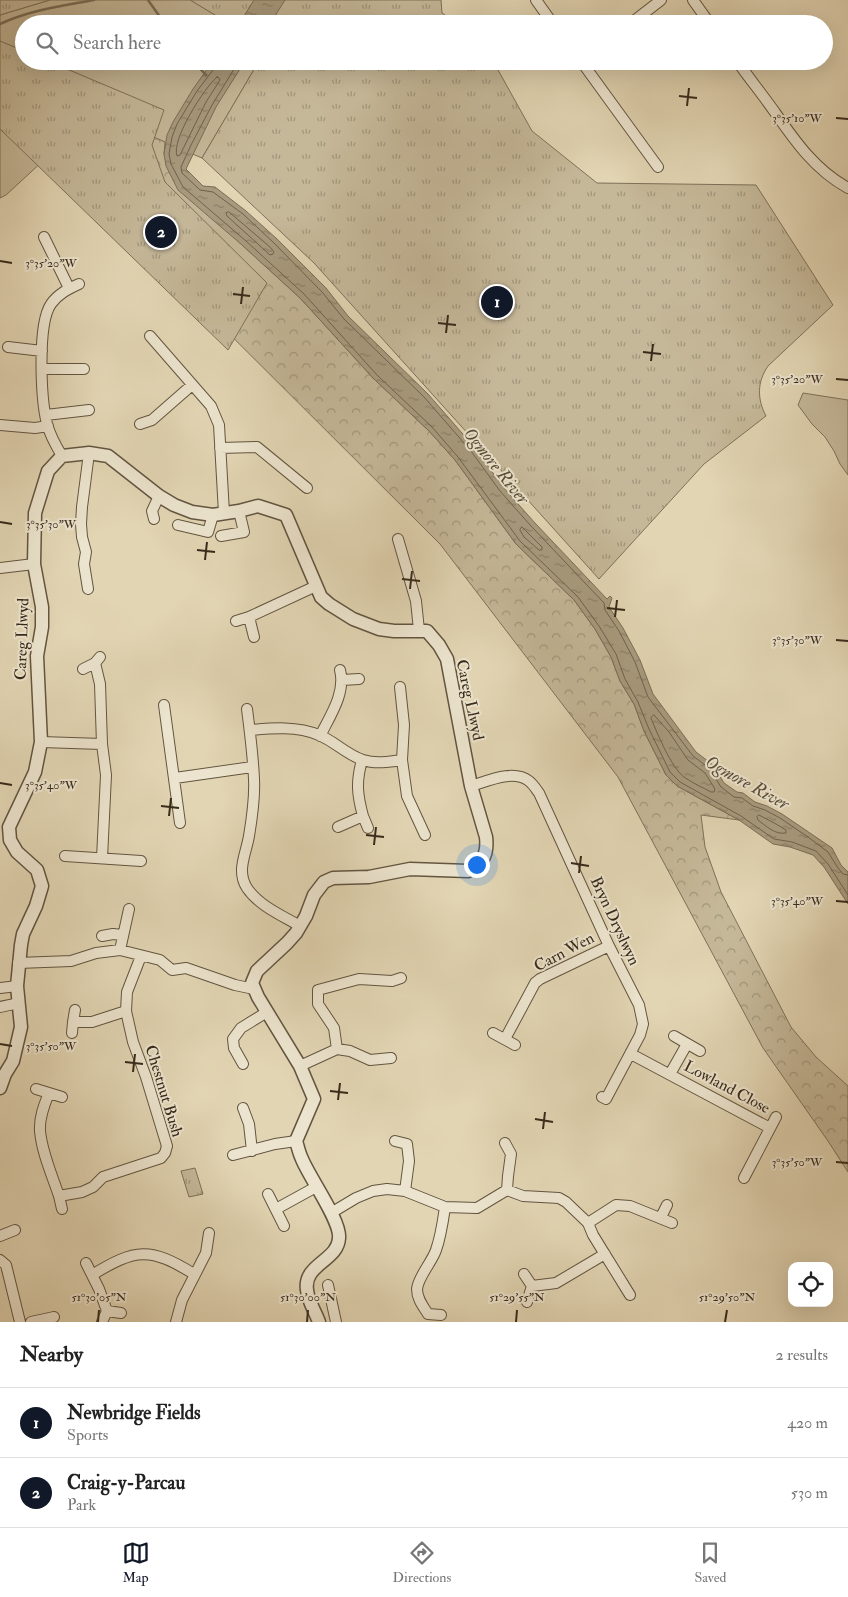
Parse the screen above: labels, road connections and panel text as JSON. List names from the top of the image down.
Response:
{
  "streets": {
    "street": [
      "Careg Llwyd",
      "Bryn Dryslwyn",
      "Carn Wen",
      "Lowland Close",
      "Chestnut Bush"
    ]
  },
  "crossings": [
    ["Careg Llwyd", "Bryn Dryslwyn"],
    ["Bryn Dryslwyn", "Carn Wen"],
    ["Bryn Dryslwyn", "Lowland Close"]
  ],
  "water": ["Ogmore River"],
  "page": {
    "search": "Search here",
    "pins": ["2", "1"],
    "heading": ["Nearby", "2 results"],
    "list": [
      {
        "mark": "1",
        "name": "Newbridge Fields",
        "note": "Sports",
        "value": "420 m"
      },
      {
        "mark": "2",
        "name": "Craig-y-Parcau",
        "note": "Park",
        "value": "530 m"
      }
    ],
    "nav": ["Map", "Directions", "Saved"]
  },
  "coordinates": [
    "3°35'10\"W",
    "3°35'20\"W",
    "3°35'30\"W",
    "3°35'40\"W",
    "3°35'50\"W",
    "51°30'05\"N",
    "51°30'00\"N",
    "51°29'55\"N",
    "51°29'50\"N"
  ]
}
